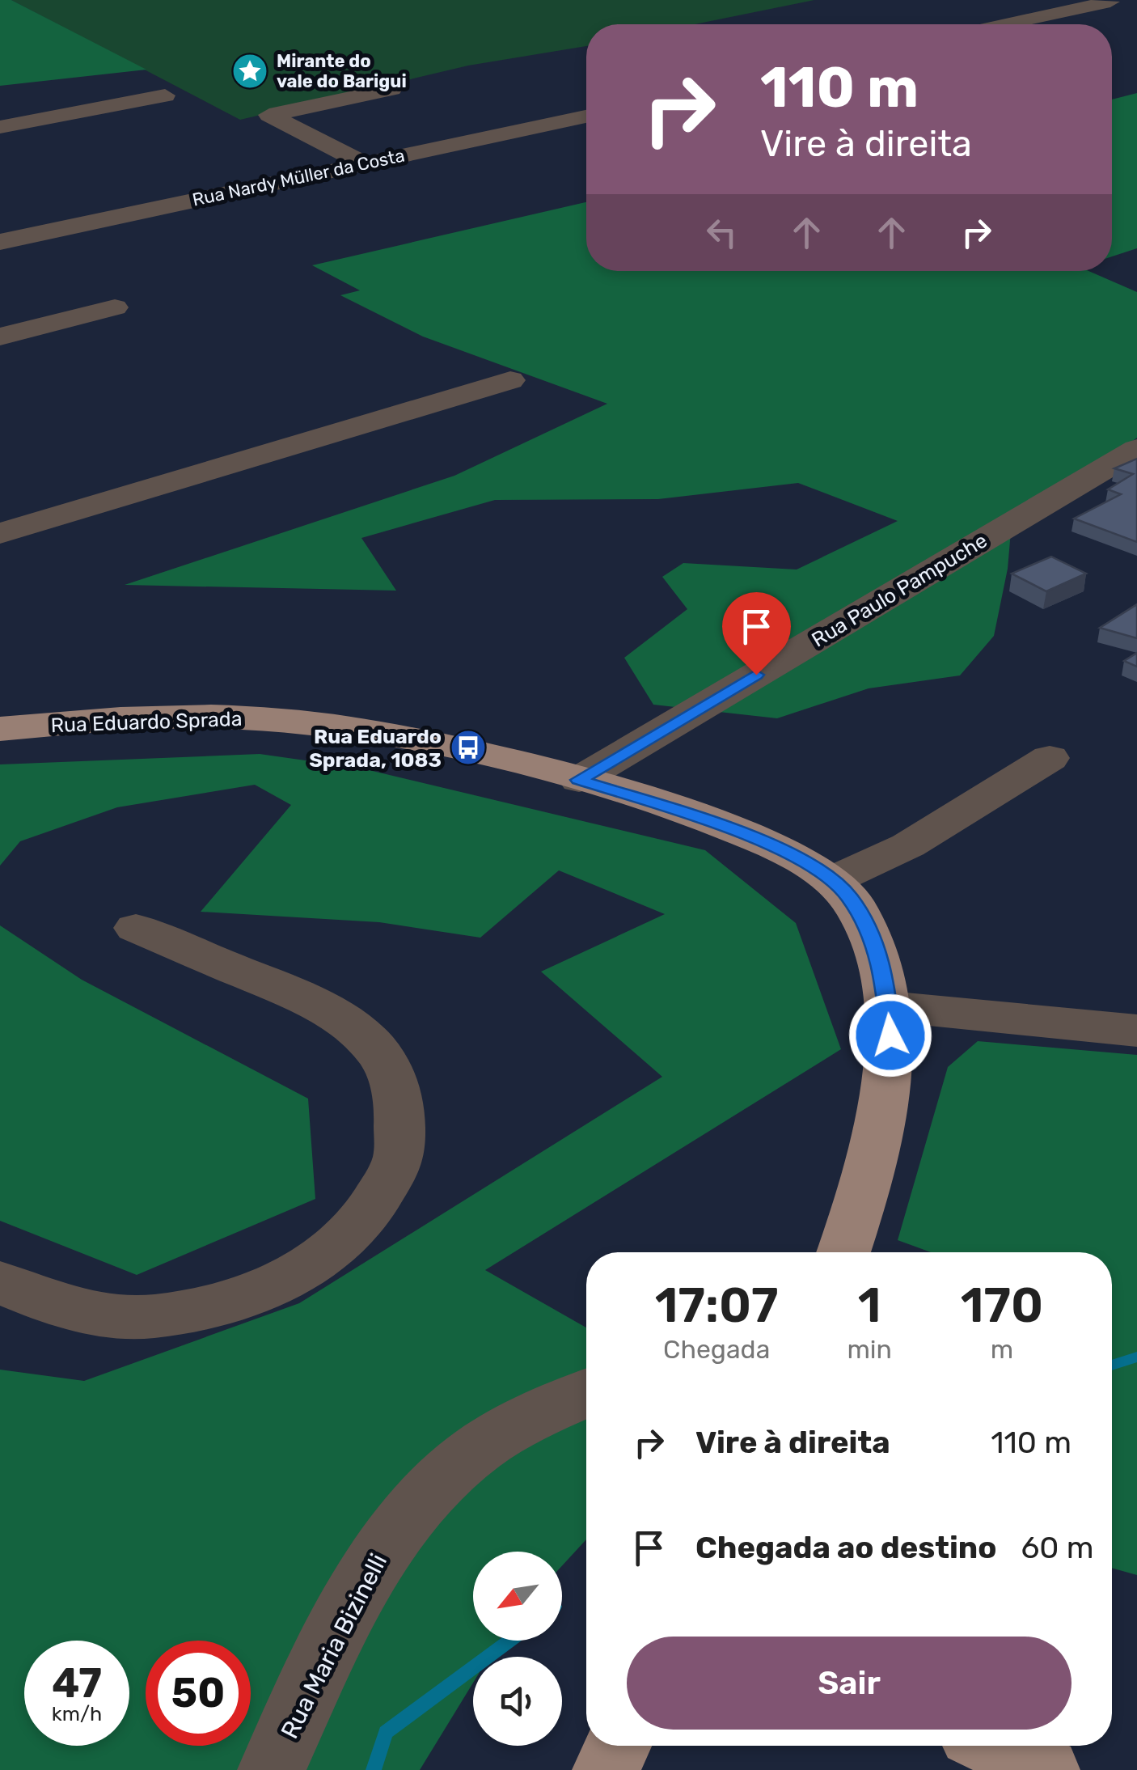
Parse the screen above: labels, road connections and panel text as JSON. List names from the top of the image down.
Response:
{
  "streets": {
    "main road": ["Rua Eduardo Sprada"],
    "street": ["Rua Nardy Müller da Costa", "Rua Paulo Pampuche", "Rua Maria Bizinelli"]
  },
  "crossings": [
    ["Rua Paulo Pampuche", "Rua Eduardo Sprada"]
  ],
  "places": {
    "place": ["Mirante do vale do Barigui"],
    "bus stop": ["Rua Eduardo Sprada, 1083"]
  },
  "north": "bottom left",
  "page": {
    "turn": ["110 m", "Vire à direita"],
    "eta": [
      "17:07",
      "Chegada",
      "1",
      "min",
      "170",
      "m"
    ],
    "list": [
      {
        "name": "Vire à direita",
        "value": "110 m"
      },
      {
        "name": "Chegada ao destino",
        "value": "60 m"
      }
    ],
    "buttons": "Sair",
    "speed": "47 km/h",
    "limit": "50"
  }
}
